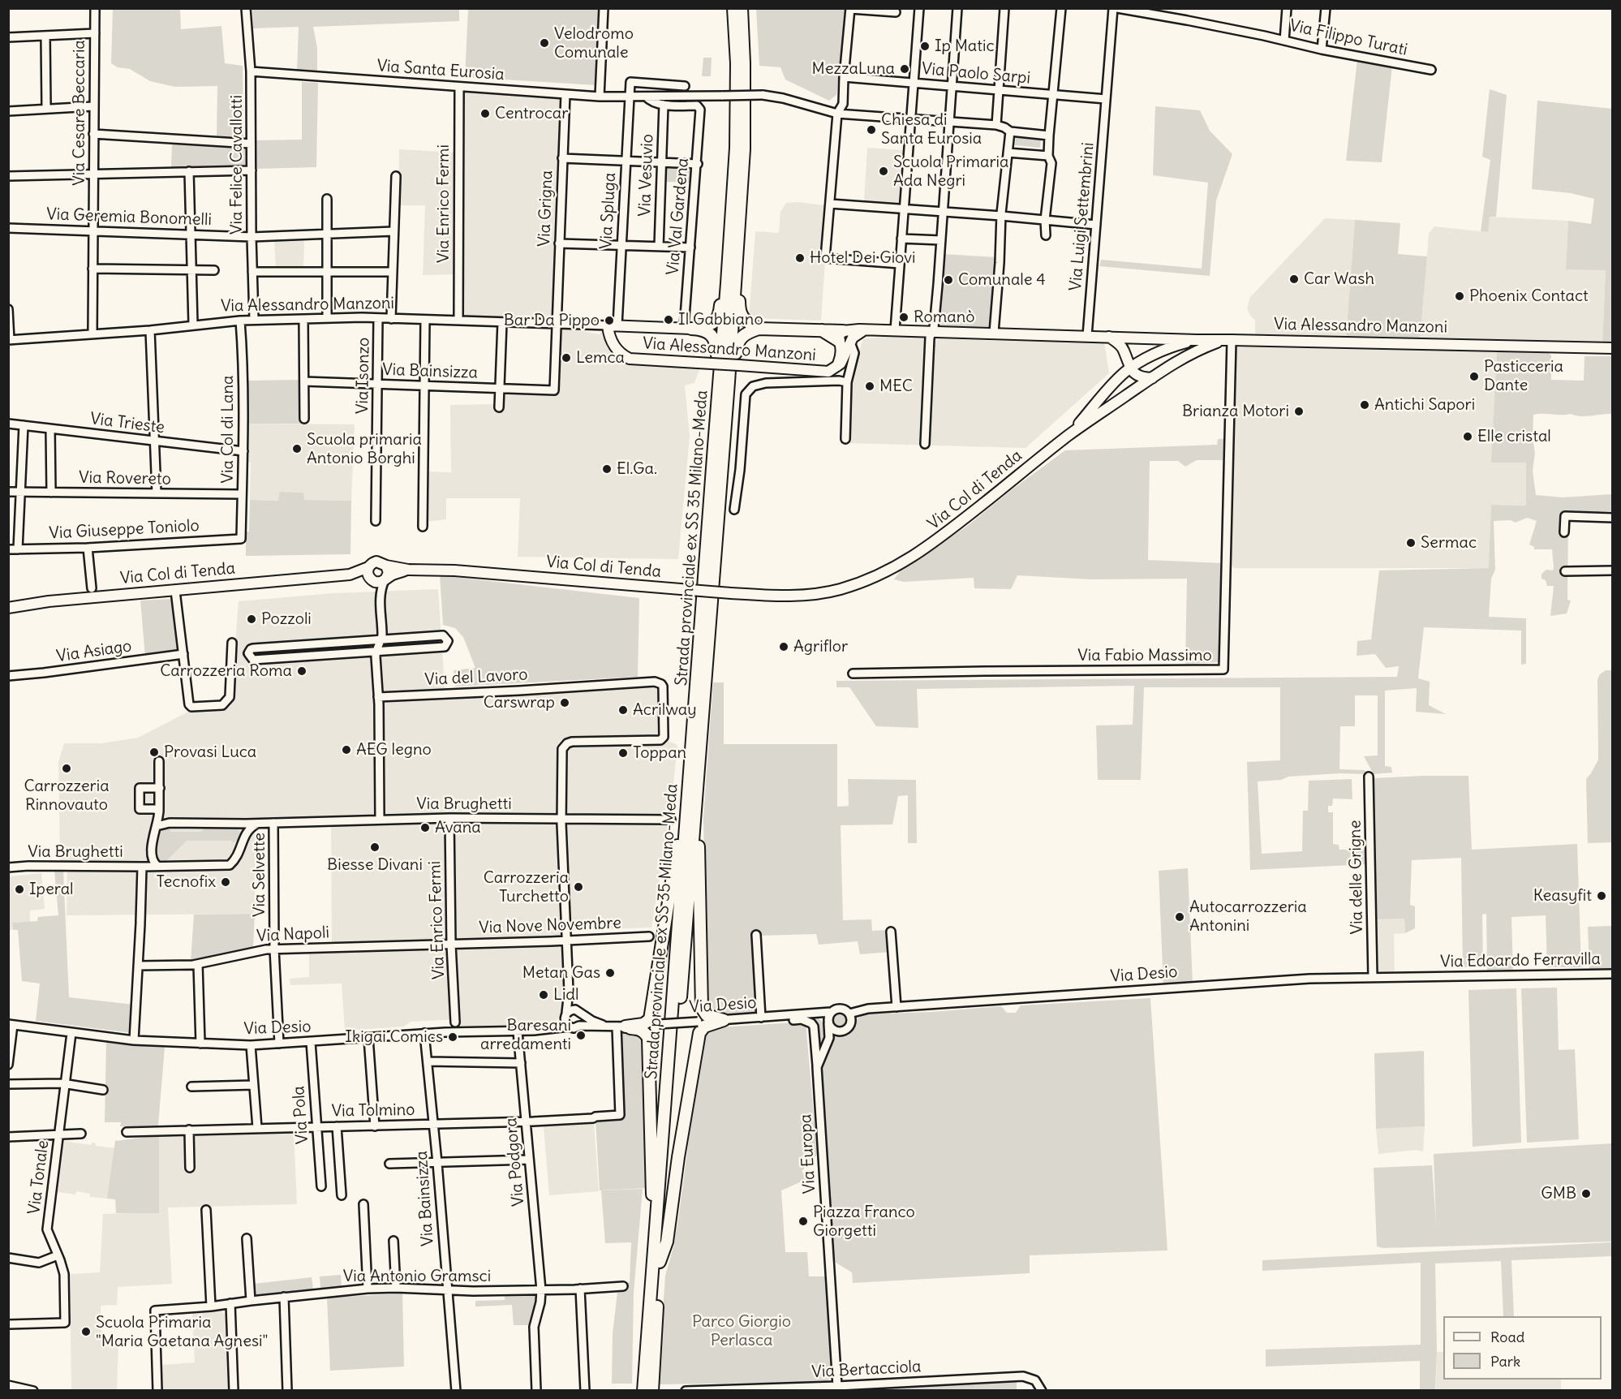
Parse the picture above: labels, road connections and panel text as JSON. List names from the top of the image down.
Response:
{
  "streets": {
    "highway": ["Strada provinciale ex SS 35 Milano-Meda"],
    "main road": ["Via Alessandro Manzoni", "Via Col di Tenda"],
    "street": [
      "Via Filippo Turati",
      "Via Santa Eurosia",
      "Via Paolo Sarpi",
      "Via Cesare Beccaria",
      "Via Felice Cavallotti",
      "Via Vesuvio",
      "Via Enrico Fermi",
      "Via Grigna",
      "Via Spluga",
      "Via Val Gardena",
      "Via Luigi Settembrini",
      "Via Geremia Bonomelli",
      "Via Bainsizza",
      "Via Isonzo",
      "Via Trieste",
      "Via Col di Lana",
      "Via Rovereto",
      "Via Giuseppe Toniolo",
      "Via Asiago",
      "Via Fabio Massimo",
      "Via del Lavoro",
      "Via Brughetti",
      "Via Selvette",
      "Via delle Grigne",
      "Via Nove Novembre",
      "Via Napoli",
      "Via Edoardo Ferravilla",
      "Via Desio",
      "Via Tolmino",
      "Via Pola",
      "Via Europa",
      "Via Podgora",
      "Via Tonale",
      "Via Antonio Gramsci",
      "Via Bertacciola"
    ]
  },
  "crossings": [
    ["Via Santa Eurosia", "Via Felice Cavallotti"],
    ["Via Santa Eurosia", "Via Vesuvio"],
    ["Via Santa Eurosia", "Via Enrico Fermi"],
    ["Via Santa Eurosia", "Via Grigna"],
    ["Via Santa Eurosia", "Via Spluga"],
    ["Via Santa Eurosia", "Via Val Gardena"],
    ["Via Paolo Sarpi", "Via Luigi Settembrini"],
    ["Via Cesare Beccaria", "Via Geremia Bonomelli"],
    ["Via Cesare Beccaria", "Via Alessandro Manzoni"],
    ["Via Felice Cavallotti", "Via Geremia Bonomelli"],
    ["Via Felice Cavallotti", "Via Alessandro Manzoni"],
    ["Via Enrico Fermi", "Via Alessandro Manzoni"],
    ["Via Enrico Fermi", "Via Brughetti"],
    ["Via Enrico Fermi", "Via Nove Novembre"],
    ["Via Enrico Fermi", "Via Napoli"],
    ["Via Grigna", "Via Alessandro Manzoni"],
    ["Via Grigna", "Via Bainsizza"],
    ["Via Spluga", "Via Alessandro Manzoni"],
    ["Via Val Gardena", "Via Alessandro Manzoni"],
    ["Via Luigi Settembrini", "Via Alessandro Manzoni"],
    ["Via Alessandro Manzoni", "Via Isonzo"],
    ["Via Alessandro Manzoni", "Via Col di Lana"],
    ["Via Alessandro Manzoni", "Via Col di Tenda"],
    ["Via Alessandro Manzoni", "Via Fabio Massimo"],
    ["Via Bainsizza", "Via Isonzo"],
    ["Via Bainsizza", "Via Desio"],
    ["Via Bainsizza", "Via Tolmino"],
    ["Via Bainsizza", "Via Antonio Gramsci"],
    ["Via Trieste", "Via Col di Lana"],
    ["Via Col di Lana", "Via Rovereto"],
    ["Via Col di Lana", "Via Giuseppe Toniolo"],
    ["Via Col di Tenda", "Via Fabio Massimo"],
    ["Via del Lavoro", "Via Brughetti"],
    ["Via Brughetti", "Via Selvette"],
    ["Via Selvette", "Via Napoli"],
    ["Via Selvette", "Via Desio"],
    ["Via delle Grigne", "Via Desio"],
    ["Via Nove Novembre", "Via Napoli"],
    ["Via Edoardo Ferravilla", "Via Desio"],
    ["Via Desio", "Via Tolmino"],
    ["Via Desio", "Via Pola"],
    ["Via Desio", "Via Europa"],
    ["Via Desio", "Via Podgora"],
    ["Via Desio", "Via Tonale"],
    ["Via Tolmino", "Via Pola"],
    ["Via Tolmino", "Via Podgora"],
    ["Via Europa", "Via Bertacciola"],
    ["Via Podgora", "Via Antonio Gramsci"]
  ],
  "parks": ["Parco Giorgio Perlasca"],
  "places": [
    "Velodromo Comunale",
    "Ip Matic",
    "MezzaLuna",
    "Centrocar",
    "Chiesa di Santa Eurosia",
    "Scuola Primaria Ada Negri",
    "Hotel Dei Giovi",
    "Car Wash",
    "Comunale 4",
    "Phoenix Contact",
    "Romanò",
    "Il Gabbiano",
    "Bar Da Pippo",
    "Lemca",
    "Pasticceria Dante",
    "MEC",
    "Antichi Sapori",
    "Brianza Motori",
    "Elle cristal",
    "Scuola primaria Antonio Borghi",
    "El.Ga.",
    "Sermac",
    "Pozzoli",
    "Agriflor",
    "Carrozzeria Roma",
    "Carswrap",
    "Acrilway",
    "AEG legno",
    "Provasi Luca",
    "Toppan",
    "Carrozzeria Rinnovauto",
    "Avana",
    "Biesse Divani",
    "Tecnofix",
    "Carrozzeria Turchetto",
    "Iperal",
    "Keasyfit",
    "Autocarrozzeria Antonini",
    "Metan Gas",
    "Lidl",
    "Baresani arredamenti",
    "Ikigai Comics",
    "GMB",
    "Piazza Franco Giorgetti",
    "Scuola Primaria \"Maria Gaetana Agnesi\""
  ],
  "legend": ["Road", "Park"]
}
